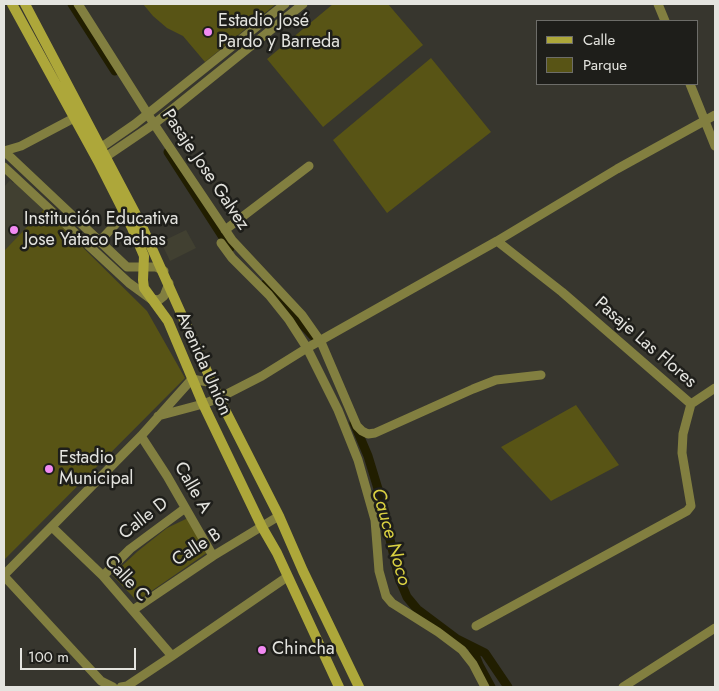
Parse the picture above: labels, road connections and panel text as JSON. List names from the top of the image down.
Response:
{
  "streets": {
    "main road": ["Avenida Unión"],
    "street": [
      "Pasaje Jose Galvez",
      "Pasaje Las Flores",
      "Calle A",
      "Calle D",
      "Calle B",
      "Calle C"
    ]
  },
  "crossings": [
    ["Avenida Unión", "Calle B"],
    ["Calle A", "Calle D"],
    ["Calle A", "Calle B"],
    ["Calle D", "Calle C"],
    ["Calle B", "Calle C"]
  ],
  "water": ["Cauce Noco"],
  "places": [
    "Estadio José Pardo y Barreda",
    "Institución Educativa Jose Yataco Pachas",
    "Estadio Municipal",
    "Chincha"
  ],
  "legend": ["Calle", "Parque"],
  "scale_bar": "100 m"
}
